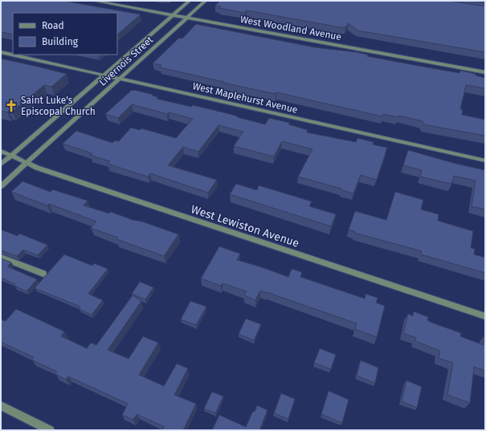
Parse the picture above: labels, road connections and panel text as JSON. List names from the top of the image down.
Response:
{
  "streets": {
    "street": [
      "West Woodland Avenue",
      "Livernois Street",
      "West Maplehurst Avenue",
      "West Lewiston Avenue"
    ]
  },
  "crossings": [
    ["West Woodland Avenue", "Livernois Street"],
    ["Livernois Street", "West Maplehurst Avenue"],
    ["Livernois Street", "West Lewiston Avenue"]
  ],
  "places": {
    "church": ["Saint Luke's Episcopal Church"]
  },
  "legend": ["Road", "Building"]
}
